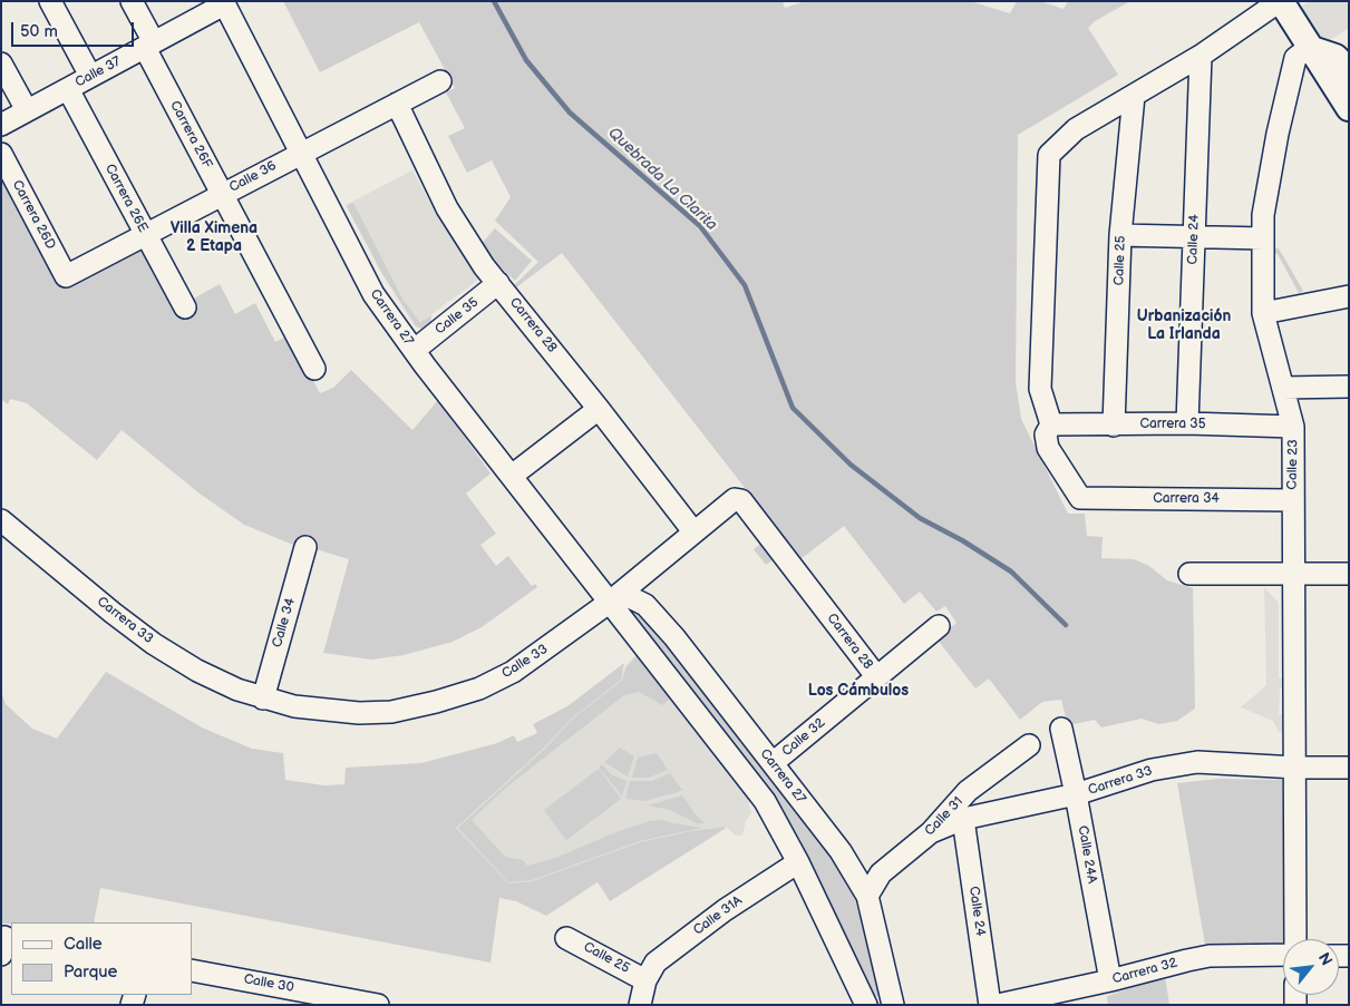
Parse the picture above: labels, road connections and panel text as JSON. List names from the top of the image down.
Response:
{
  "streets": {
    "street": [
      "Calle 37",
      "Carrera 26F",
      "Calle 36",
      "Carrera 26E",
      "Carrera 26D",
      "Calle 24",
      "Calle 25",
      "Calle 35",
      "Carrera 27",
      "Carrera 28",
      "Carrera 35",
      "Calle 23",
      "Carrera 34",
      "Carrera 33",
      "Calle 34",
      "Calle 33",
      "Calle 32",
      "Calle 31",
      "Calle 24A",
      "Calle 31A",
      "Carrera 32",
      "Calle 30"
    ]
  },
  "crossings": [
    ["Calle 37", "Carrera 26F"],
    ["Calle 37", "Carrera 26E"],
    ["Calle 37", "Carrera 27"],
    ["Carrera 26F", "Calle 36"],
    ["Calle 36", "Carrera 26E"],
    ["Calle 36", "Carrera 26D"],
    ["Calle 36", "Carrera 27"],
    ["Calle 36", "Carrera 28"],
    ["Calle 24", "Carrera 35"],
    ["Calle 24", "Carrera 33"],
    ["Calle 25", "Carrera 35"],
    ["Calle 25", "Calle 31A"],
    ["Calle 35", "Carrera 27"],
    ["Calle 35", "Carrera 28"],
    ["Carrera 27", "Calle 33"],
    ["Carrera 27", "Calle 32"],
    ["Carrera 27", "Calle 31"],
    ["Carrera 27", "Calle 31A"],
    ["Carrera 28", "Calle 33"],
    ["Carrera 28", "Calle 32"],
    ["Carrera 35", "Calle 23"],
    ["Carrera 35", "Carrera 34"],
    ["Calle 23", "Carrera 34"],
    ["Calle 23", "Carrera 33"],
    ["Carrera 33", "Calle 34"],
    ["Carrera 33", "Calle 33"],
    ["Carrera 33", "Calle 31"],
    ["Carrera 33", "Calle 24A"],
    ["Calle 34", "Calle 33"],
    ["Calle 24A", "Carrera 32"]
  ],
  "districts": ["Villa Ximena 2 Etapa", "Urbanización La Irlanda", "Los Cámbulos"],
  "water": ["Quebrada La Clarita"],
  "legend": ["Calle", "Parque"],
  "scale_bar": "50 m",
  "north": "top right"
}
